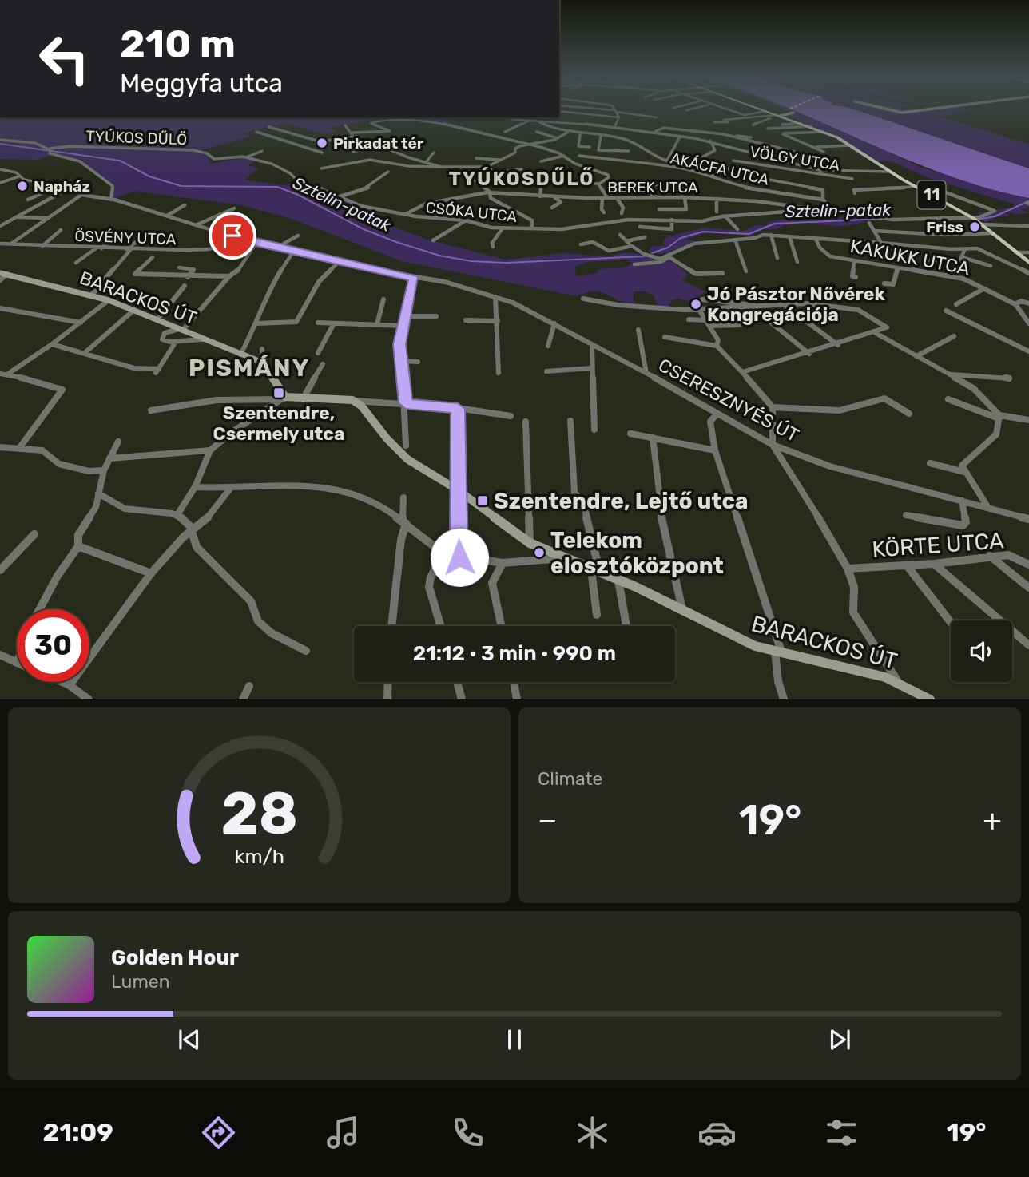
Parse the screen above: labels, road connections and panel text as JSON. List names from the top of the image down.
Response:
{
  "streets": {
    "main road": ["11"],
    "street": [
      "TYÚKOS DŰLŐ",
      "VÖLGY UTCA",
      "AKÁCFA UTCA",
      "BEREK UTCA",
      "CSÓKA UTCA",
      "ÖSVÉNY UTCA",
      "KAKUKK UTCA",
      "BARACKOS ÚT",
      "CSERESZNYÉS ÚT",
      "KÖRTE UTCA"
    ]
  },
  "crossings": [
    ["TYÚKOS DŰLŐ", "CSÓKA UTCA"],
    ["BEREK UTCA", "11"],
    ["BEREK UTCA", "CSÓKA UTCA"],
    ["ÖSVÉNY UTCA", "CSERESZNYÉS ÚT"]
  ],
  "districts": ["TYÚKOSDŰLŐ", "PISMÁNY"],
  "water": ["Sztelin-patak"],
  "places": {
    "other": [
      "Pirkadat tér",
      "Napház",
      "Friss",
      "Jó Pásztor Nővérek Kongregációja",
      "Telekom elosztóközpont"
    ],
    "transit": ["Szentendre, Csermely utca", "Szentendre, Lejtő utca"]
  },
  "page": {
    "turn": ["210 m", "Meggyfa utca"],
    "limit": "30",
    "trip": "21:12 · 3 min · 990 m",
    "tile": "Climate",
    "heat": ["−", "19°", "+"],
    "song": ["Golden Hour", "Lumen"],
    "tabs": ["21:09", "19°"],
    "gauge": ["28", "km/h"]
  }
}
